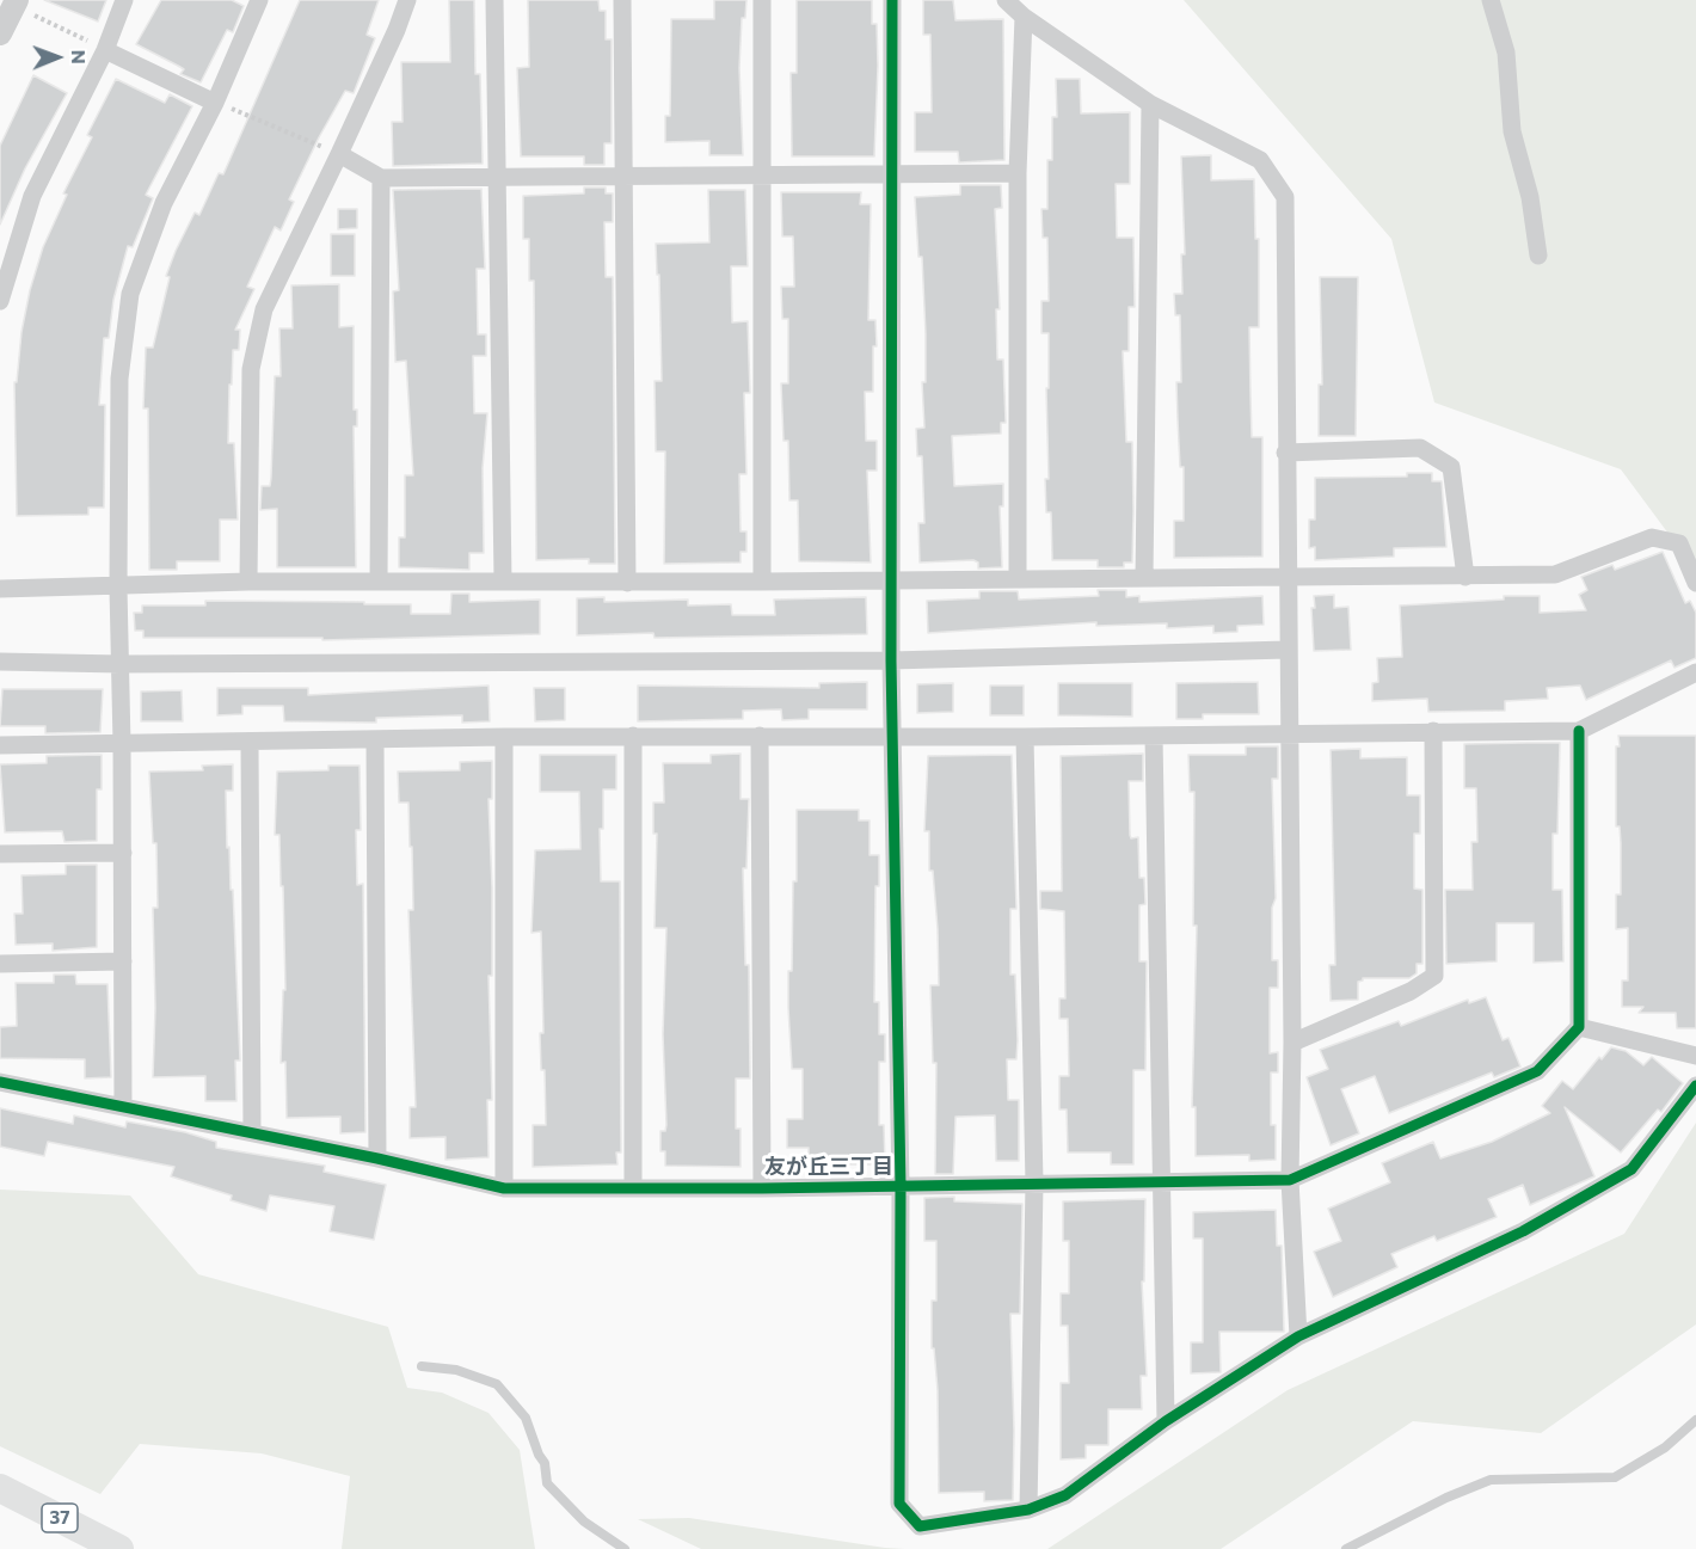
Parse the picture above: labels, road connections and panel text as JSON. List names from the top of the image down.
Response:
{
  "streets": {
    "main road": ["37"]
  },
  "districts": ["友が丘三丁目"],
  "north": "right"
}
